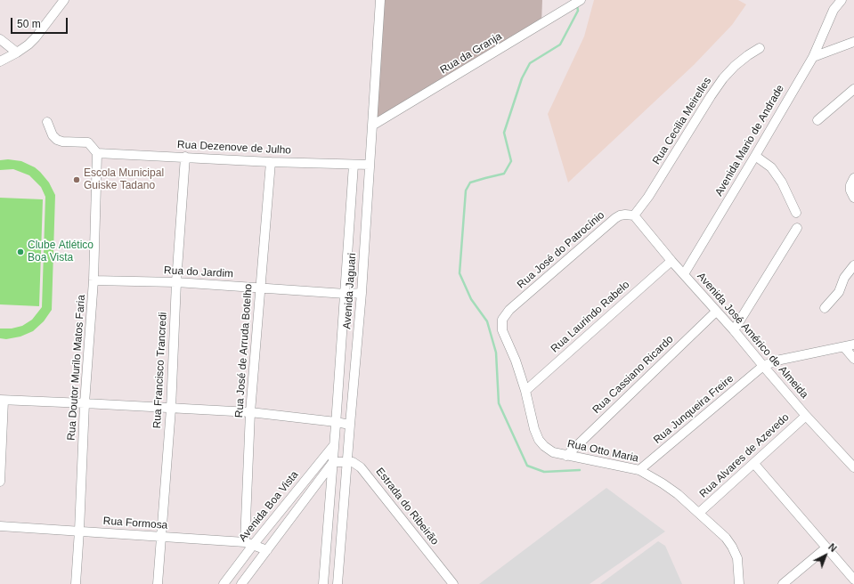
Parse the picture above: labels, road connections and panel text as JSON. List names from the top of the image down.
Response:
{
  "streets": {
    "street": [
      "Rua da Granja",
      "Rua Cecilia Meirelles",
      "Avenida Mario de Andrade",
      "Rua Dezenove de Julho",
      "Rua José do Patrocínio",
      "Rua do Jardim",
      "Avenida Jaguari",
      "Rua Laurindo Rabelo",
      "Avenida José Américo de Almeida",
      "Rua José de Arruda Botelho",
      "Rua Doutor Murilo Matos Faria",
      "Rua Francisco Trancredi",
      "Rua Cassiano Ricardo",
      "Rua Junqueira Freire",
      "Rua Otto Maria",
      "Rua Alvares de Azevedo",
      "Avenida Boa Vista",
      "Estrada do Ribeirão",
      "Rua Formosa"
    ]
  },
  "crossings": [
    ["Rua da Granja", "Avenida Jaguari"],
    ["Rua Cecilia Meirelles", "Rua José do Patrocínio"],
    ["Rua Cecilia Meirelles", "Avenida José Américo de Almeida"],
    ["Avenida Mario de Andrade", "Avenida José Américo de Almeida"],
    ["Rua Dezenove de Julho", "Avenida Jaguari"],
    ["Rua Dezenove de Julho", "Rua José de Arruda Botelho"],
    ["Rua Dezenove de Julho", "Rua Doutor Murilo Matos Faria"],
    ["Rua Dezenove de Julho", "Rua Francisco Trancredi"],
    ["Rua José do Patrocínio", "Avenida José Américo de Almeida"],
    ["Rua José do Patrocínio", "Rua Otto Maria"],
    ["Rua do Jardim", "Avenida Jaguari"],
    ["Rua do Jardim", "Rua José de Arruda Botelho"],
    ["Rua do Jardim", "Rua Doutor Murilo Matos Faria"],
    ["Rua do Jardim", "Rua Francisco Trancredi"],
    ["Avenida Jaguari", "Avenida Boa Vista"],
    ["Avenida Jaguari", "Estrada do Ribeirão"],
    ["Rua Laurindo Rabelo", "Avenida José Américo de Almeida"],
    ["Rua Laurindo Rabelo", "Rua Otto Maria"],
    ["Avenida José Américo de Almeida", "Rua Cassiano Ricardo"],
    ["Avenida José Américo de Almeida", "Rua Junqueira Freire"],
    ["Avenida José Américo de Almeida", "Rua Alvares de Azevedo"],
    ["Rua José de Arruda Botelho", "Avenida Boa Vista"],
    ["Rua José de Arruda Botelho", "Rua Formosa"],
    ["Rua Doutor Murilo Matos Faria", "Rua Formosa"],
    ["Rua Francisco Trancredi", "Rua Formosa"],
    ["Rua Cassiano Ricardo", "Rua Otto Maria"],
    ["Rua Junqueira Freire", "Rua Otto Maria"],
    ["Rua Otto Maria", "Rua Alvares de Azevedo"],
    ["Avenida Boa Vista", "Rua Formosa"]
  ],
  "places": ["Escola Municipal Guiske Tadano", "Clube Atlético Boa Vista"],
  "scale_bar": "50 m",
  "north": "top right"
}
